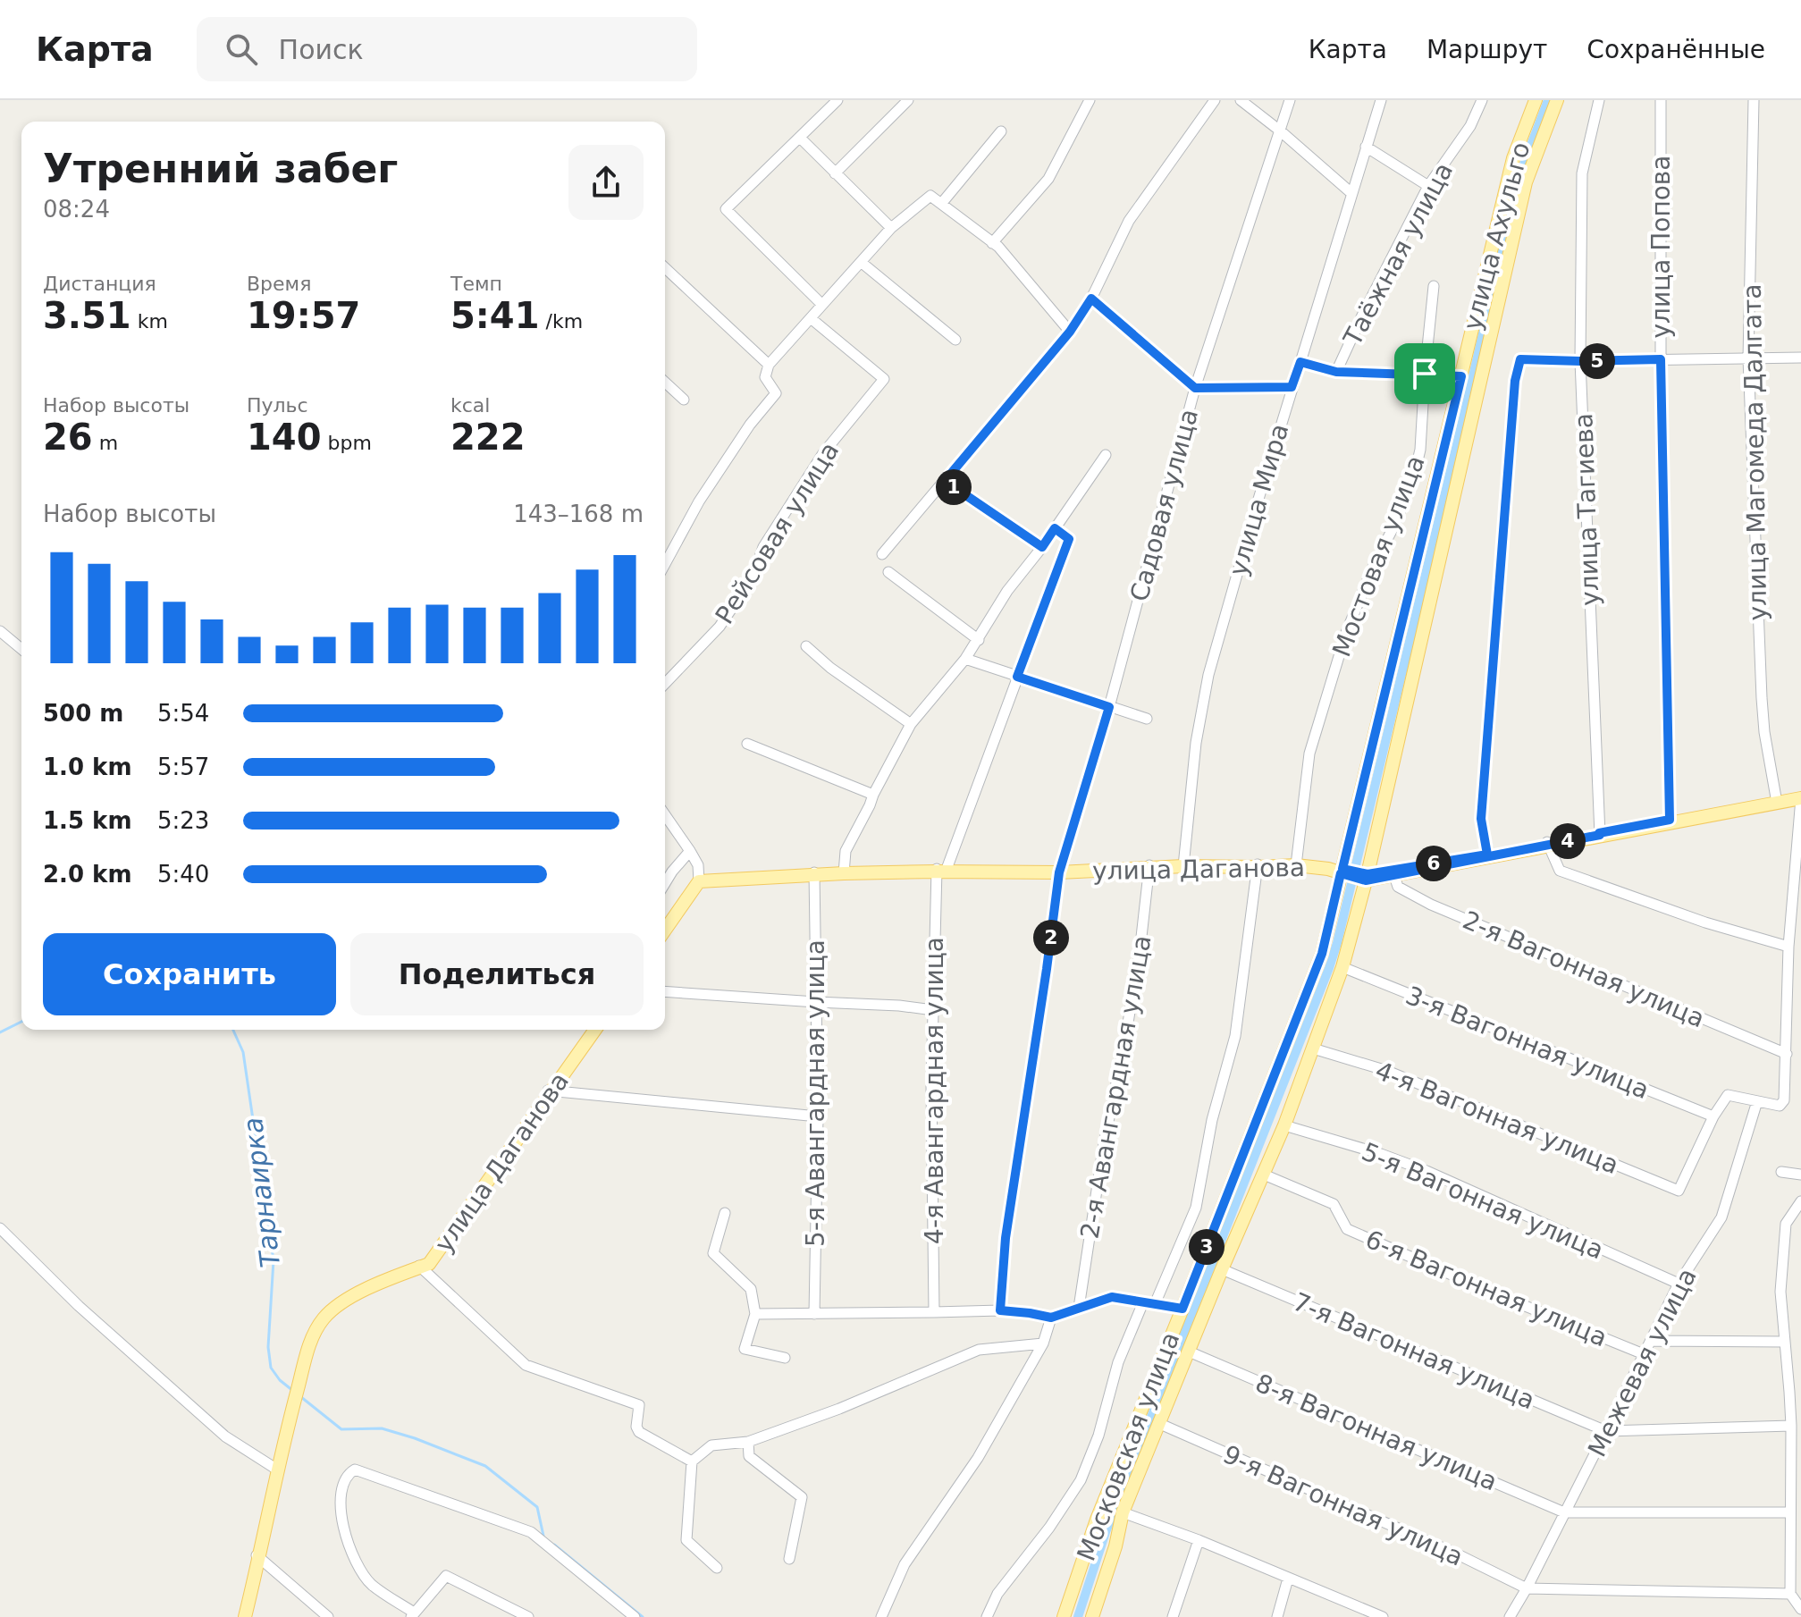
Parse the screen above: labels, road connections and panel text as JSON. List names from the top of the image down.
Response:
{
  "streets": {
    "main road": ["улица Ахульго", "улица Даганова", "Московская улица"],
    "street": [
      "улица Попова",
      "Таёжная улица",
      "улица Магомеда Далгата",
      "улица Мира",
      "Садовая улица",
      "улица Тагиева",
      "Рейсовая улица",
      "Мостовая улица",
      "2-я Вагонная улица",
      "3-я Вагонная улица",
      "2-я Авангардная улица",
      "4-я Авангардная улица",
      "5-я Авангардная улица",
      "4-я Вагонная улица",
      "5-я Вагонная улица",
      "6-я Вагонная улица",
      "7-я Вагонная улица",
      "Межевая улица",
      "8-я Вагонная улица",
      "9-я Вагонная улица"
    ]
  },
  "crossings": [
    ["улица Ахульго", "улица Даганова"],
    ["улица Ахульго", "Московская улица"],
    ["улица Попова", "улица Даганова"],
    ["улица Магомеда Далгата", "улица Даганова"],
    ["улица Мира", "улица Даганова"],
    ["Садовая улица", "улица Даганова"],
    ["улица Тагиева", "улица Даганова"],
    ["Мостовая улица", "улица Даганова"],
    ["улица Даганова", "2-я Вагонная улица"],
    ["улица Даганова", "2-я Авангардная улица"],
    ["улица Даганова", "4-я Авангардная улица"],
    ["улица Даганова", "5-я Авангардная улица"],
    ["улица Даганова", "Московская улица"],
    ["3-я Вагонная улица", "4-я Вагонная улица"],
    ["5-я Вагонная улица", "Межевая улица"],
    ["6-я Вагонная улица", "Межевая улица"],
    ["7-я Вагонная улица", "Межевая улица"],
    ["Межевая улица", "8-я Вагонная улица"],
    ["Межевая улица", "9-я Вагонная улица"]
  ],
  "water": ["Тарнаирка"],
  "page": {
    "header": "Карта",
    "search": "Поиск",
    "nav": ["Карта", "Маршрут", "Сохранённые"],
    "heading": ["Утренний забег", "08:24"],
    "stats": [
      ["Дистанция", "3.51 km"],
      ["Время", "19:57"],
      ["Темп", "5:41 /km"],
      ["Набор высоты", "26 m"],
      ["Пульс", "140 bpm"],
      ["kcal", "222"]
    ],
    "pins": [
      "5",
      "1",
      "4",
      "6",
      "2",
      "3"
    ],
    "chart": ["Набор высоты", "143–168 m"],
    "list": [
      {
        "name": "500 m",
        "note": "5:54"
      },
      {
        "name": "1.0 km",
        "note": "5:57"
      },
      {
        "name": "1.5 km",
        "note": "5:23"
      },
      {
        "name": "2.0 km",
        "note": "5:40"
      }
    ],
    "buttons": ["Сохранить", "Поделиться"]
  }
}
